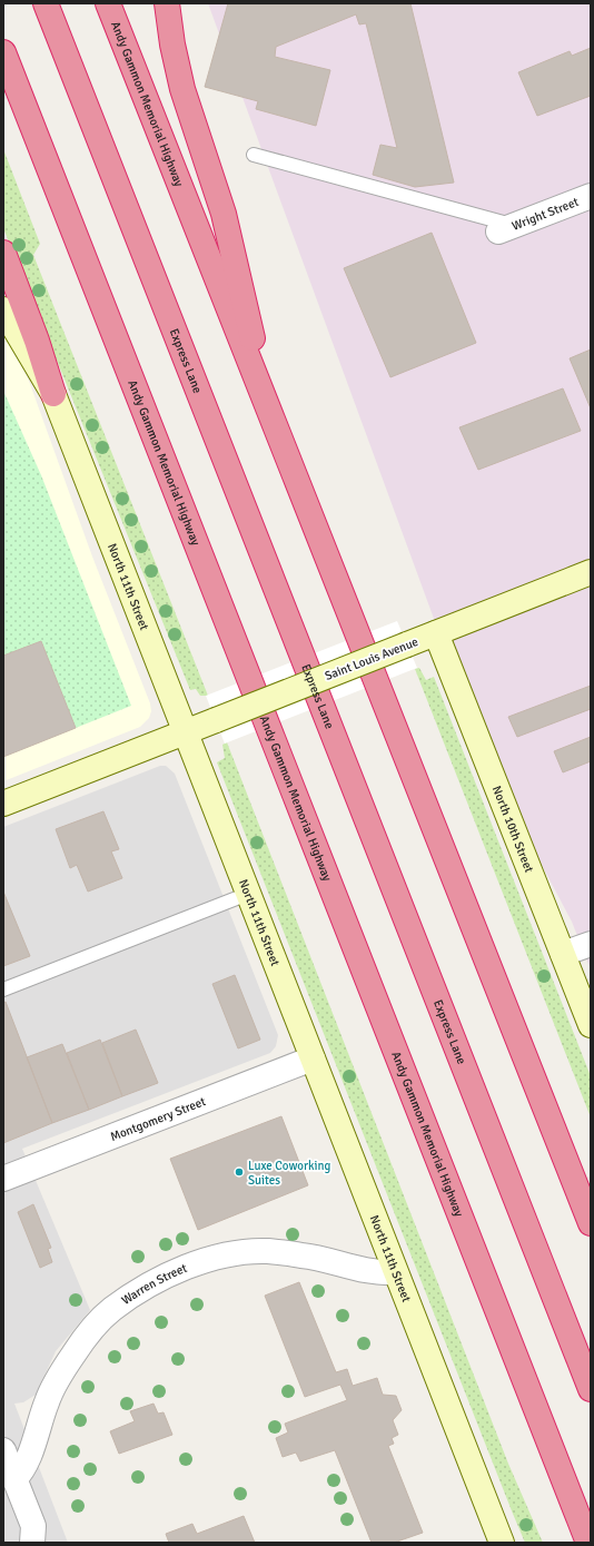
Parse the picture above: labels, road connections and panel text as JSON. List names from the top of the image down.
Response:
{
  "streets": {
    "highway": ["Andy Gammon Memorial Highway", "Express Lane"],
    "street": [
      "Wright Street",
      "North 11th Street",
      "Saint Louis Avenue",
      "North 10th Street",
      "Montgomery Street",
      "Warren Street"
    ]
  },
  "crossings": [
    ["North 11th Street", "Saint Louis Avenue"],
    ["North 11th Street", "Montgomery Street"],
    ["North 11th Street", "Warren Street"],
    ["Saint Louis Avenue", "North 10th Street"]
  ],
  "places": ["Luxe Coworking Suites"]
}
